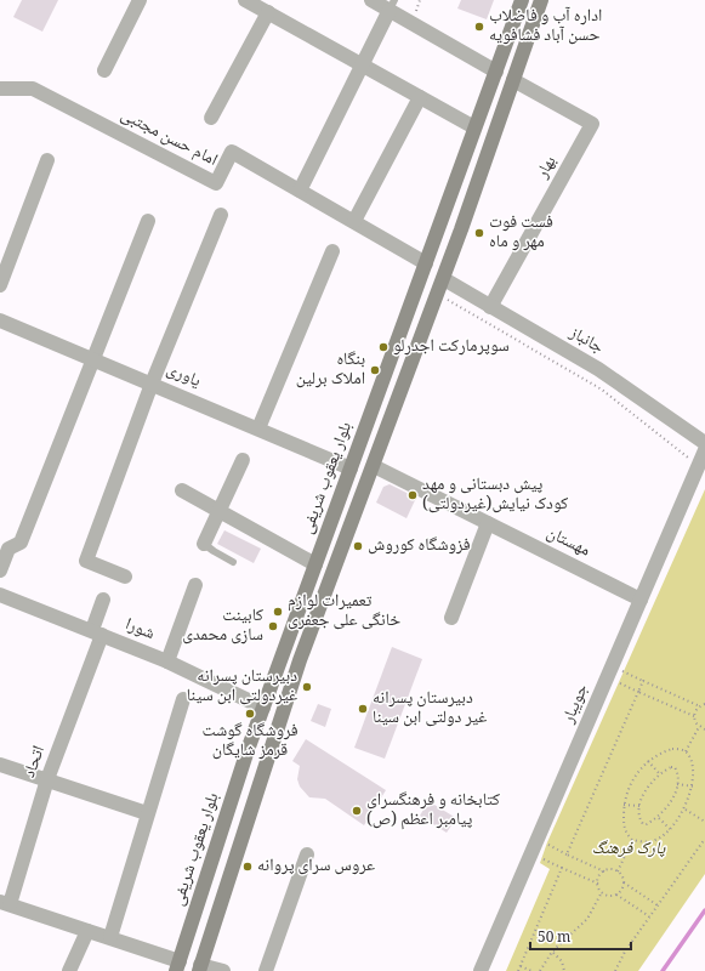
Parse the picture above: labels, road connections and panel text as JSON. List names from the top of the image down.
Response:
{
  "streets": {
    "main road": ["بلوار یعقوب شریفی"],
    "street": [
      "امام حسن مجتبی",
      "بهار",
      "جانباز",
      "یاوری",
      "مهستان",
      "شورا",
      "جویبار",
      "اتحاد"
    ]
  },
  "crossings": [
    ["امام حسن مجتبی", "بلوار یعقوب شریفی"],
    ["بهار", "جانباز"],
    ["یاوری", "بلوار یعقوب شریفی"],
    ["بلوار یعقوب شریفی", "شورا"],
    ["مهستان", "جویبار"],
    ["شورا", "اتحاد"]
  ],
  "parks": ["پارک فرهنگ"],
  "places": [
    "اداره آب و فاضلاب حسن آباد فشافویه",
    "فست فوت مهر و ماه",
    "سوپرمارکت اجدرلو",
    "بنگاه املاک برلین",
    "پیش دبستانی و مهد کودک نیایش(غیردولتی)",
    "فزوشگاه کوروش",
    "تعمیرات لوازم خانگی علی جعفری",
    "کابینت سازی محمدی",
    "دبیرستان پسرانه غیردولتی ابن سینا",
    "دبیرستان پسرانه غیر دولتی ابن سینا",
    "فروشگاه گوشت قرمز شایگان",
    "کتابخانه و فرهنگسرای پیامبر اعظم (ص)",
    "عروس سرای پروانه"
  ],
  "scale_bar": "50 m"
}
